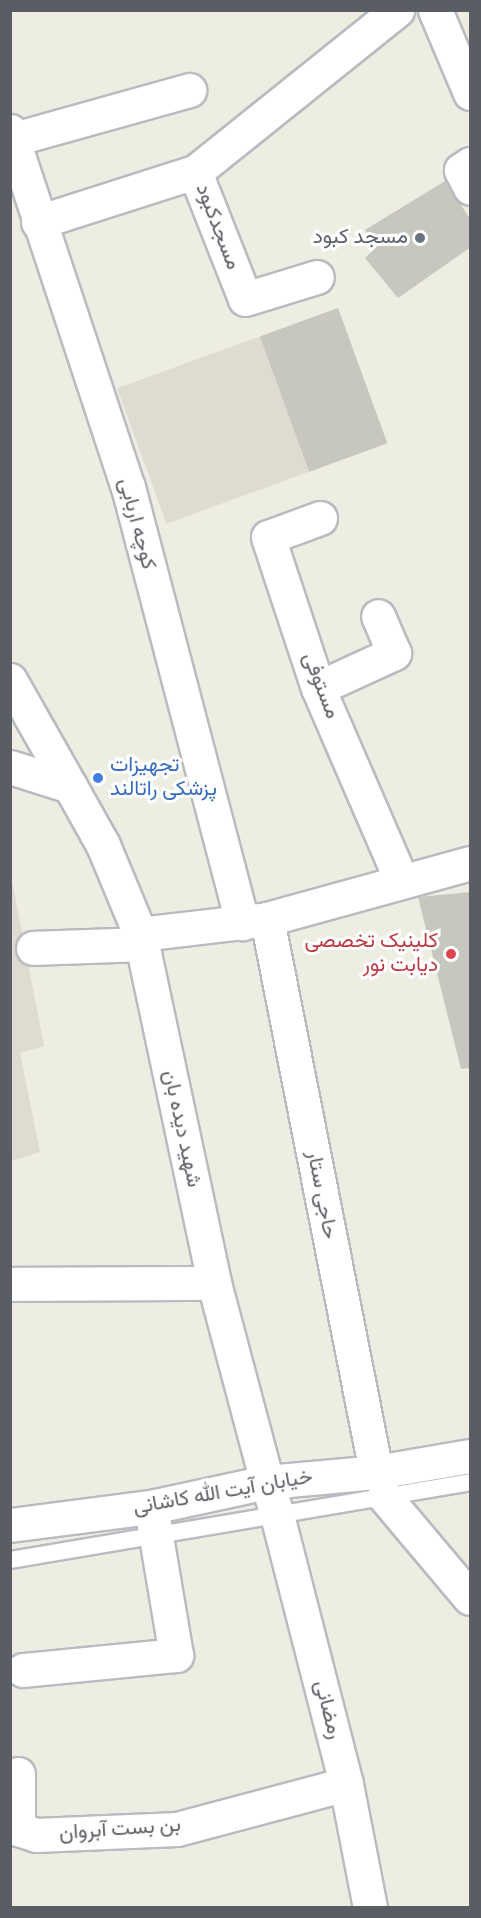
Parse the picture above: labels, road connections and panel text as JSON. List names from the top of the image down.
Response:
{
  "streets": {
    "street": [
      "مسجدکبود",
      "کوچه اربابی",
      "مستوفی",
      "شهید دیده بان",
      "حاجی ستار",
      "خیابان آیت الله کاشانی",
      "رمضانی",
      "بن بست آبروان"
    ]
  },
  "crossings": [
    ["مسجدکبود", "کوچه اربابی"],
    ["کوچه اربابی", "حاجی ستار"],
    ["شهید دیده بان", "خیابان آیت الله کاشانی"],
    ["شهید دیده بان", "رمضانی"],
    ["حاجی ستار", "خیابان آیت الله کاشانی"],
    ["خیابان آیت الله کاشانی", "رمضانی"],
    ["رمضانی", "بن بست آبروان"]
  ],
  "places": ["مسجد کبود", "تجهیزات پزشکی راتالند", "کلینیک تخصصی دیابت نور"]
}
